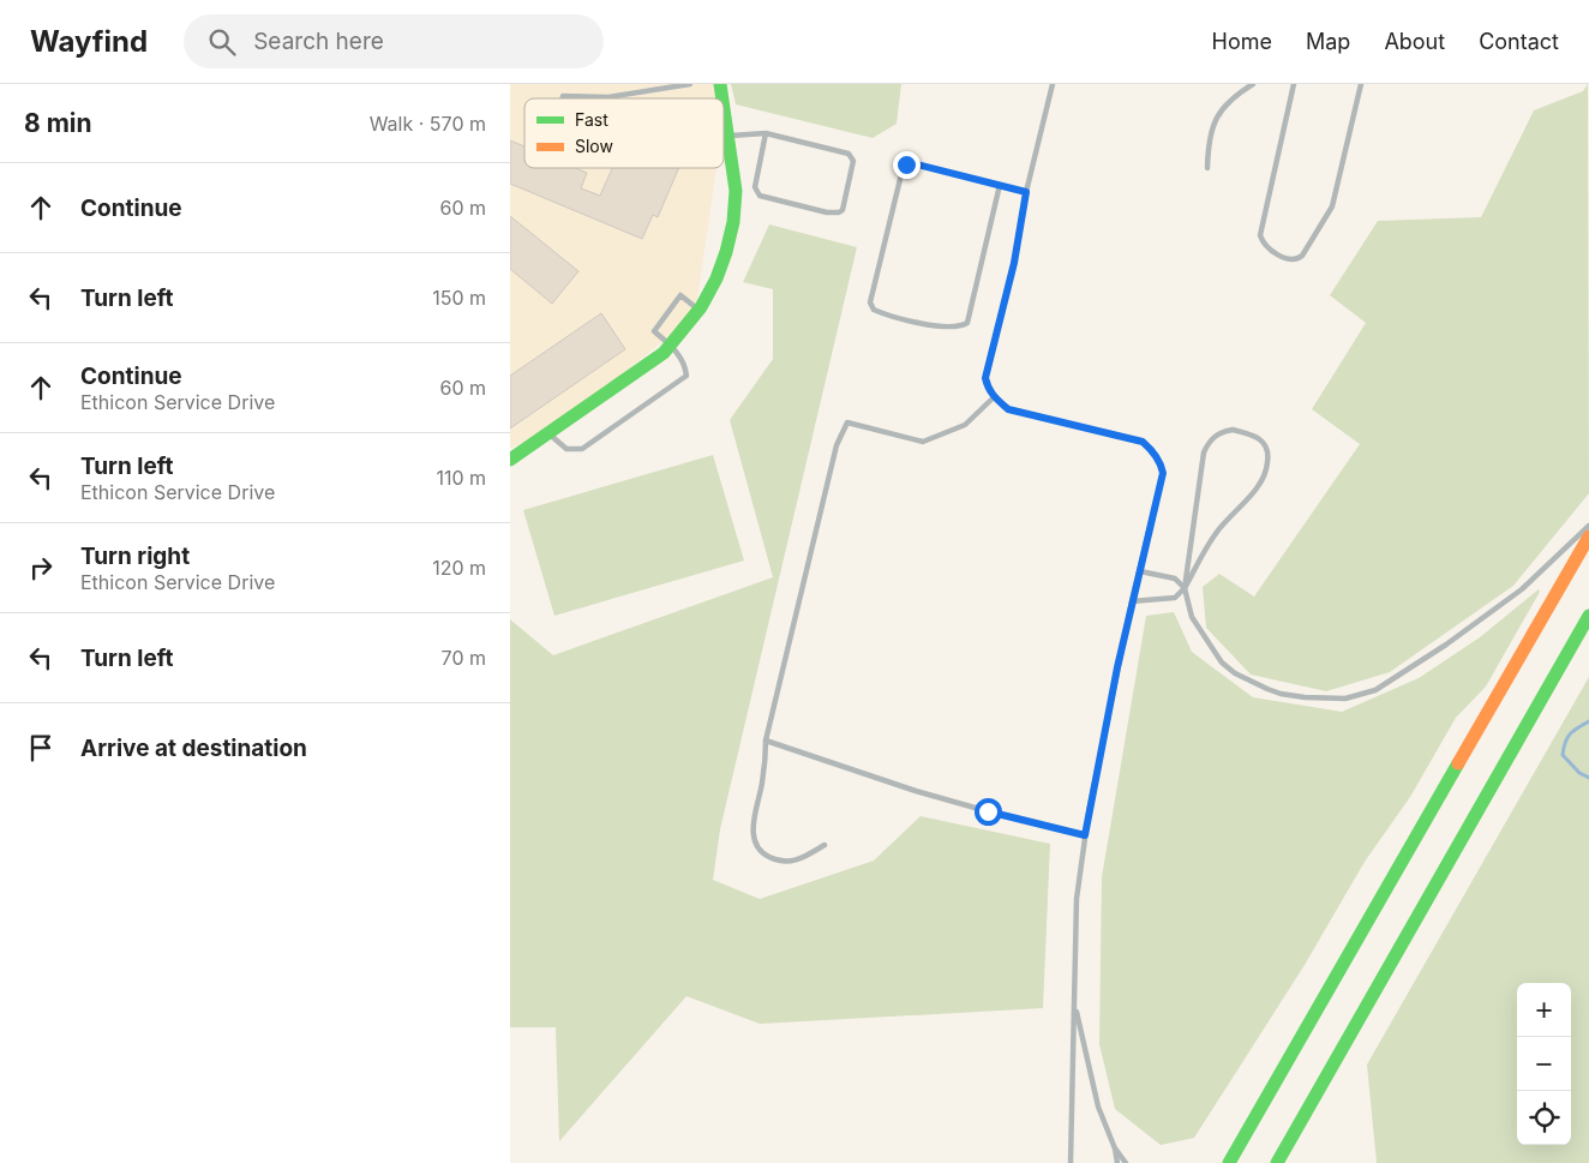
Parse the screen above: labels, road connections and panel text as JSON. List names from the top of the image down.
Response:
{
  "legend": ["Fast", "Slow"],
  "page": {
    "header": "Wayfind",
    "search": "Search here",
    "nav": [
      "Home",
      "Map",
      "About",
      "Contact"
    ],
    "heading": ["8 min", "Walk · 570 m"],
    "list": [
      ["Continue", "60 m"],
      ["Turn left", "150 m"],
      ["Continue", "Ethicon Service Drive", "60 m"],
      ["Turn left", "Ethicon Service Drive", "110 m"],
      ["Turn right", "Ethicon Service Drive", "120 m"],
      ["Turn left", "70 m"],
      "Arrive at destination"
    ],
    "map_buttons": ["+", "−"]
  }
}
